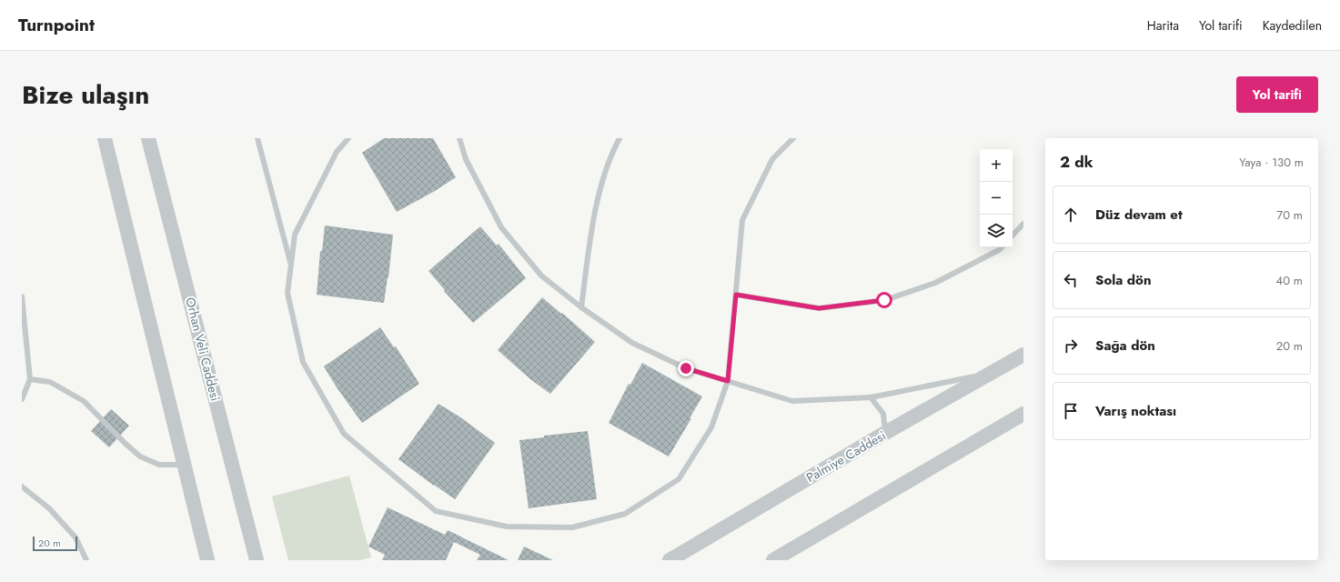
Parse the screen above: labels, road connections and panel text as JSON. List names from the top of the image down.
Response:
{
  "streets": {
    "street": ["Orhan Veli Caddesi", "Palmiye Caddesi"]
  },
  "scale_bar": "20 m",
  "page": {
    "header": "Turnpoint",
    "nav": ["Harita", "Yol tarifi", "Kaydedilen"],
    "title": "Bize ulaşın",
    "buttons": "Yol tarifi",
    "heading": ["2 dk", "Yaya · 130 m"],
    "map_buttons": ["+", "−"],
    "list": [
      ["Düz devam et", "70 m"],
      ["Sola dön", "40 m"],
      ["Sağa dön", "20 m"],
      "Varış noktası"
    ],
    "scale": "20 m"
  }
}
